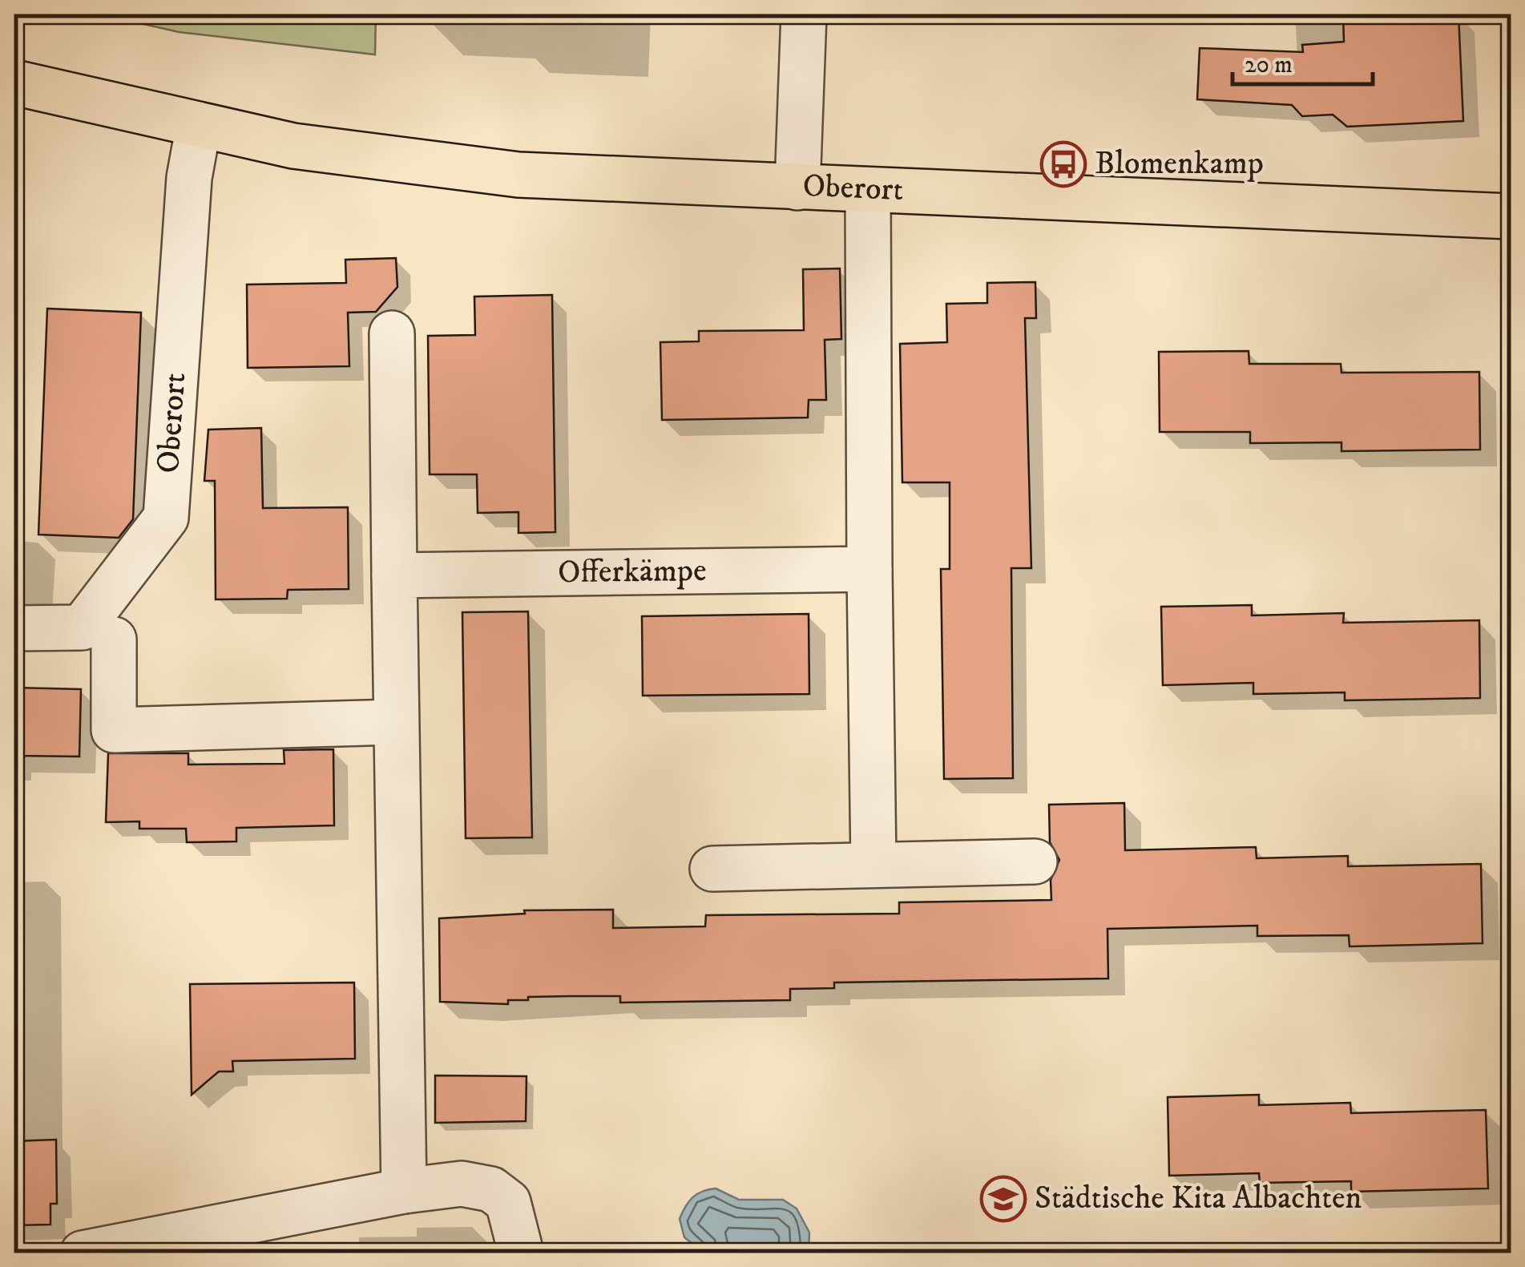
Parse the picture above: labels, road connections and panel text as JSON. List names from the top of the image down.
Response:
{
  "streets": {
    "main road": ["Oberort"],
    "street": ["Offerkämpe"]
  },
  "places": {
    "bus stop": ["Blomenkamp"],
    "school or university": ["Städtische Kita Albachten"]
  },
  "scale_bar": "20 m"
}
